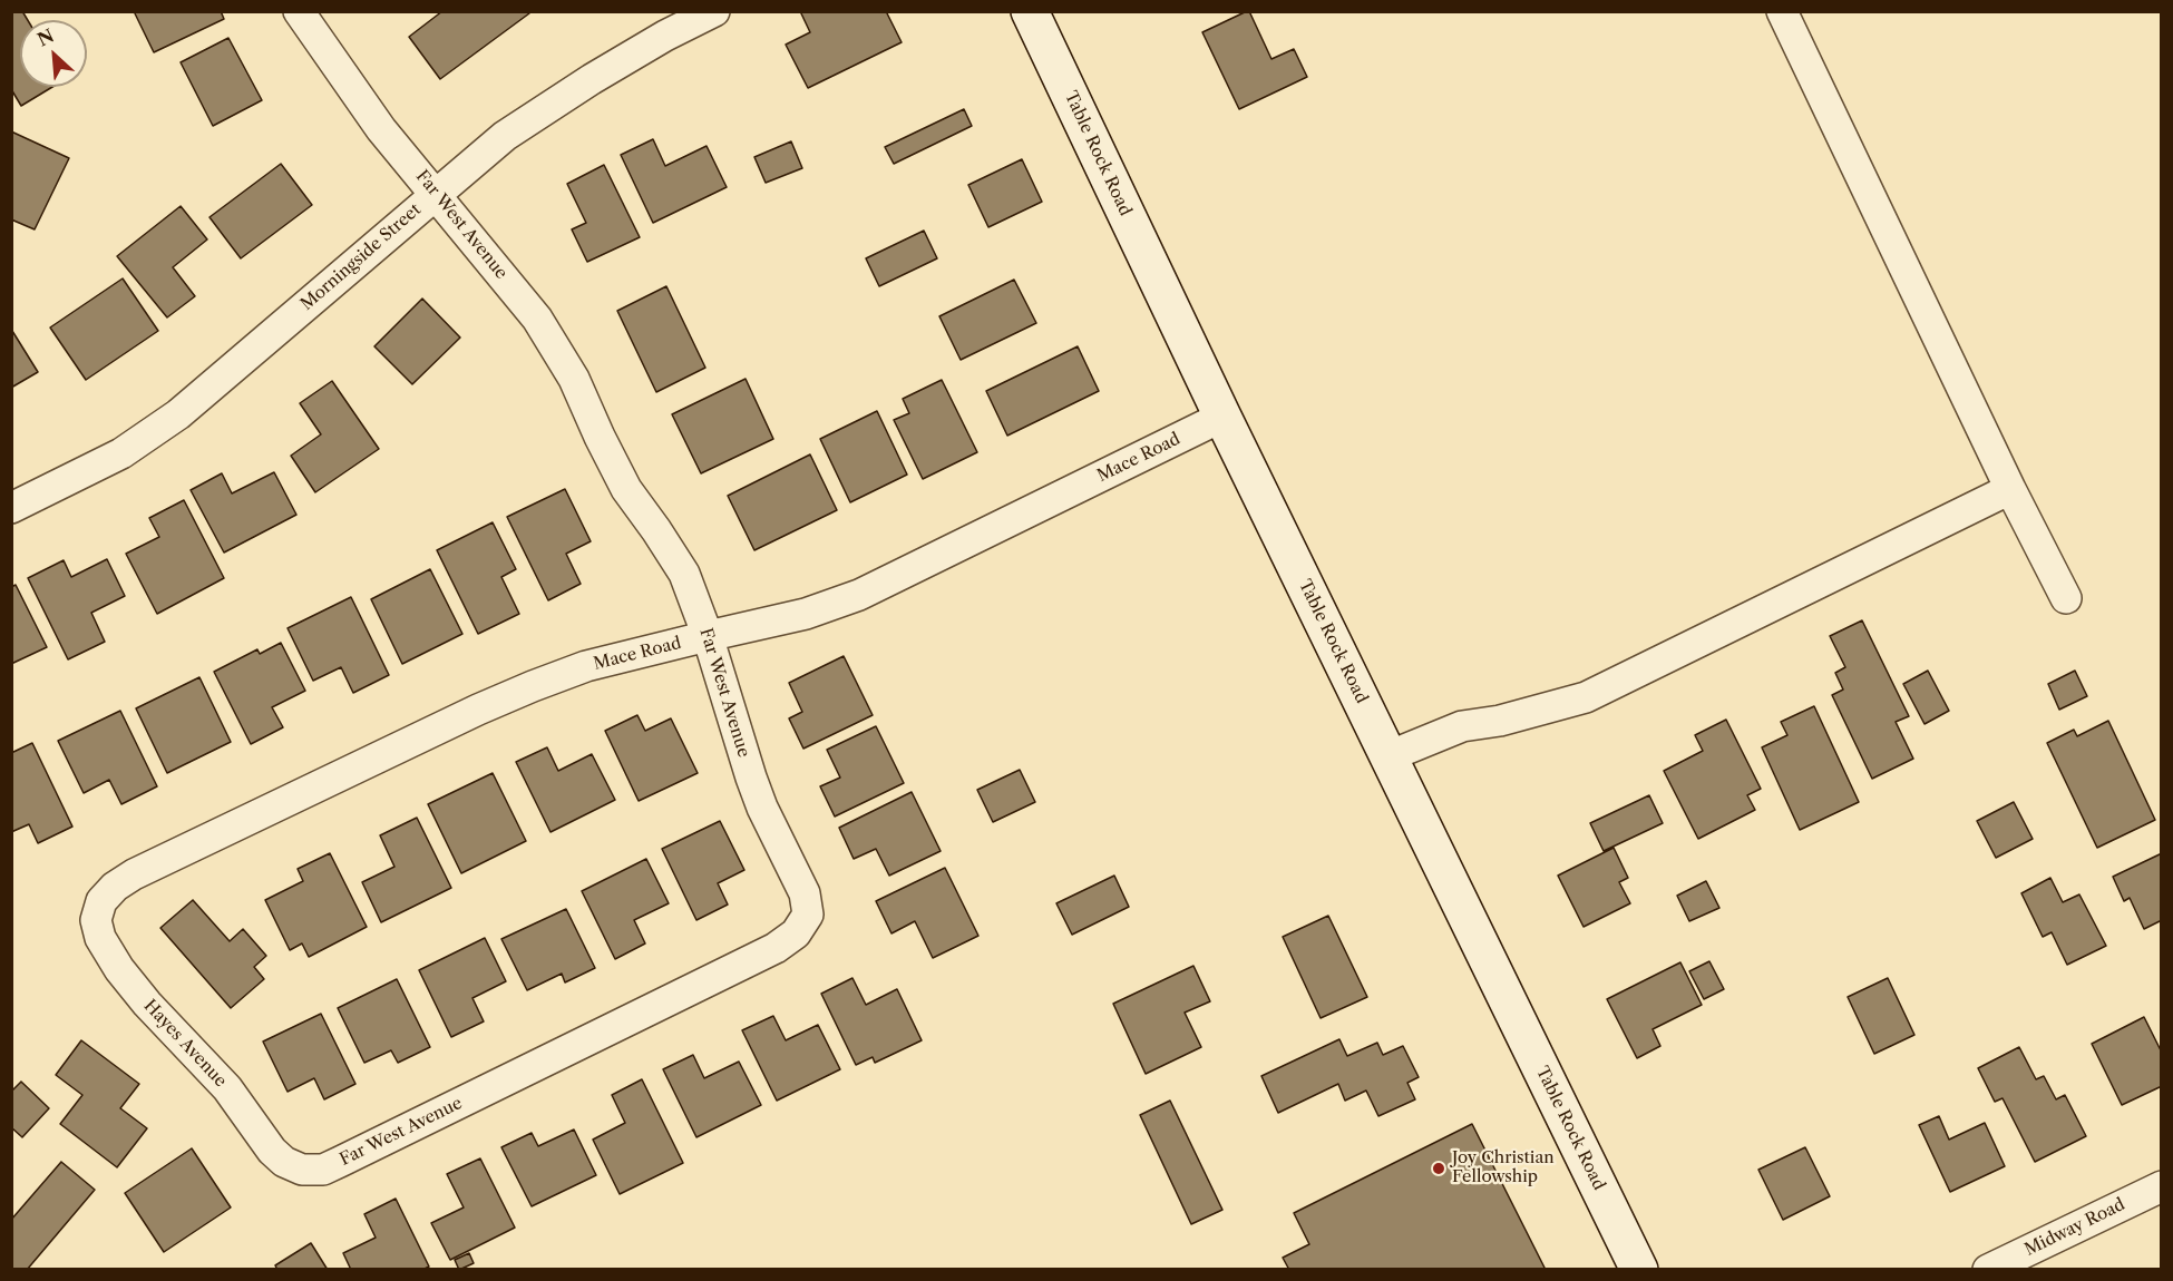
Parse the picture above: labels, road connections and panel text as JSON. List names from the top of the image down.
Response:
{
  "streets": {
    "main road": ["Table Rock Road"],
    "street": [
      "Far West Avenue",
      "Morningside Street",
      "Mace Road",
      "Hayes Avenue",
      "Midway Road"
    ]
  },
  "crossings": [
    ["Table Rock Road", "Mace Road"],
    ["Far West Avenue", "Morningside Street"],
    ["Far West Avenue", "Mace Road"],
    ["Far West Avenue", "Hayes Avenue"],
    ["Mace Road", "Hayes Avenue"]
  ],
  "places": ["Joy Christian Fellowship"],
  "north": "top left"
}
